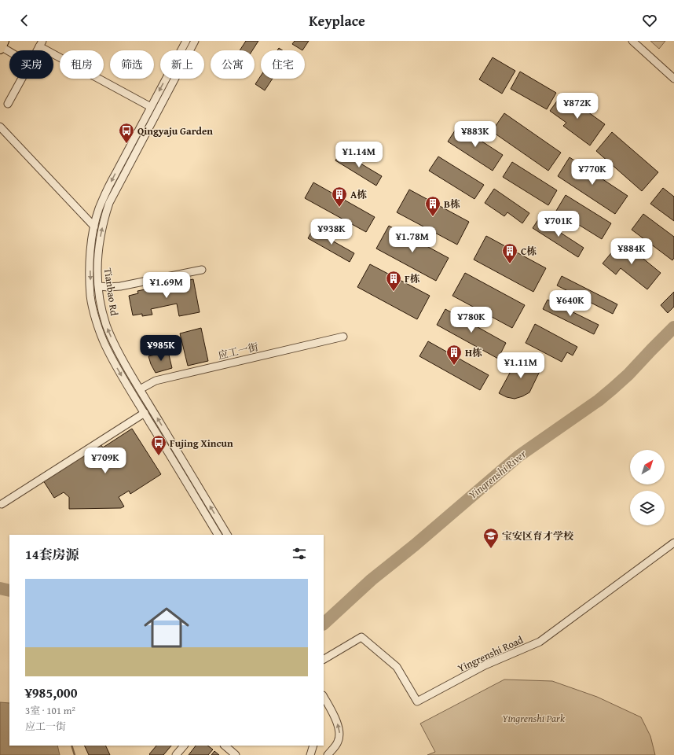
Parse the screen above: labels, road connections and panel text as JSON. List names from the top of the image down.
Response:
{
  "streets": {
    "street": ["Tianbao Rd", "应工一街", "Yingrenshi Road"]
  },
  "crossings": [
    ["Tianbao Rd", "应工一街"]
  ],
  "water": ["Yingrenshi River"],
  "parks": ["Yingrenshi Park"],
  "places": {
    "bus stop": ["Qingyaju Garden", "Fujing Xincun"],
    "building": [
      "A栋",
      "B栋",
      "C栋",
      "F栋",
      "H栋"
    ],
    "school or university": ["宝安区育才学校"]
  },
  "north": "top right",
  "page": {
    "header": "Keyplace",
    "chip": [
      "买房",
      "租房",
      "筛选",
      "新上",
      "公寓",
      "住宅"
    ],
    "price": [
      "¥872K",
      "¥883K",
      "¥1.14M",
      "¥770K",
      "¥701K",
      "¥938K",
      "¥1.78M",
      "¥884K",
      "¥1.69M",
      "¥640K",
      "¥780K",
      "¥985K",
      "¥1.11M",
      "¥709K"
    ],
    "heading": "14套房源",
    "list": [
      {
        "name": "¥985,000",
        "note": "3室 · 101 m² · 应工一街"
      }
    ]
  }
}
